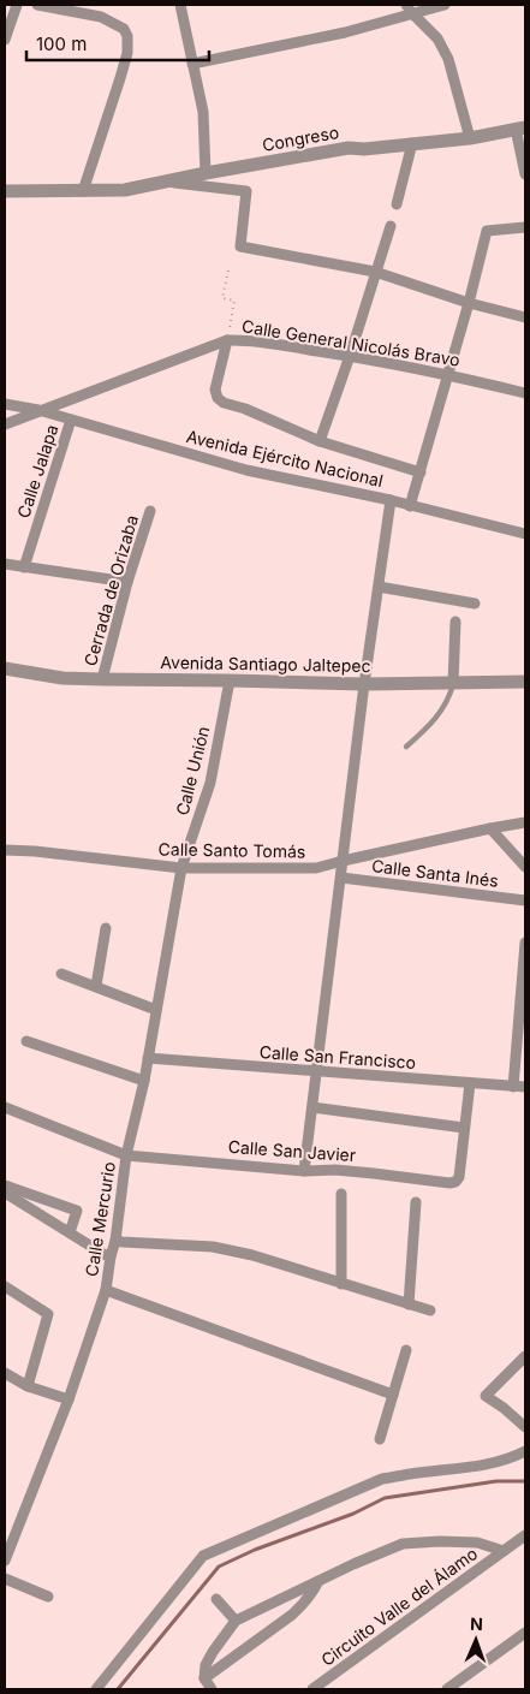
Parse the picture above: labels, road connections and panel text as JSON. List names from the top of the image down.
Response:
{
  "streets": {
    "street": [
      "Congreso",
      "Calle General Nicolás Bravo",
      "Avenida Ejército Nacional",
      "Calle Jalapa",
      "Cerrada de Orizaba",
      "Avenida Santiago Jaltepec",
      "Calle Unión",
      "Calle Santo Tomás",
      "Calle Santa Inés",
      "Calle San Francisco",
      "Calle San Javier",
      "Calle Mercurio",
      "Circuito Valle del Álamo"
    ]
  },
  "crossings": [
    ["Calle General Nicolás Bravo", "Avenida Ejército Nacional"],
    ["Avenida Ejército Nacional", "Calle Jalapa"],
    ["Cerrada de Orizaba", "Avenida Santiago Jaltepec"],
    ["Avenida Santiago Jaltepec", "Calle Unión"],
    ["Calle Unión", "Calle Santo Tomás"],
    ["Calle Unión", "Calle Mercurio"],
    ["Calle Santo Tomás", "Calle Mercurio"],
    ["Calle San Francisco", "Calle Mercurio"],
    ["Calle San Javier", "Calle Mercurio"]
  ],
  "scale_bar": "100 m",
  "north": "top"
}
